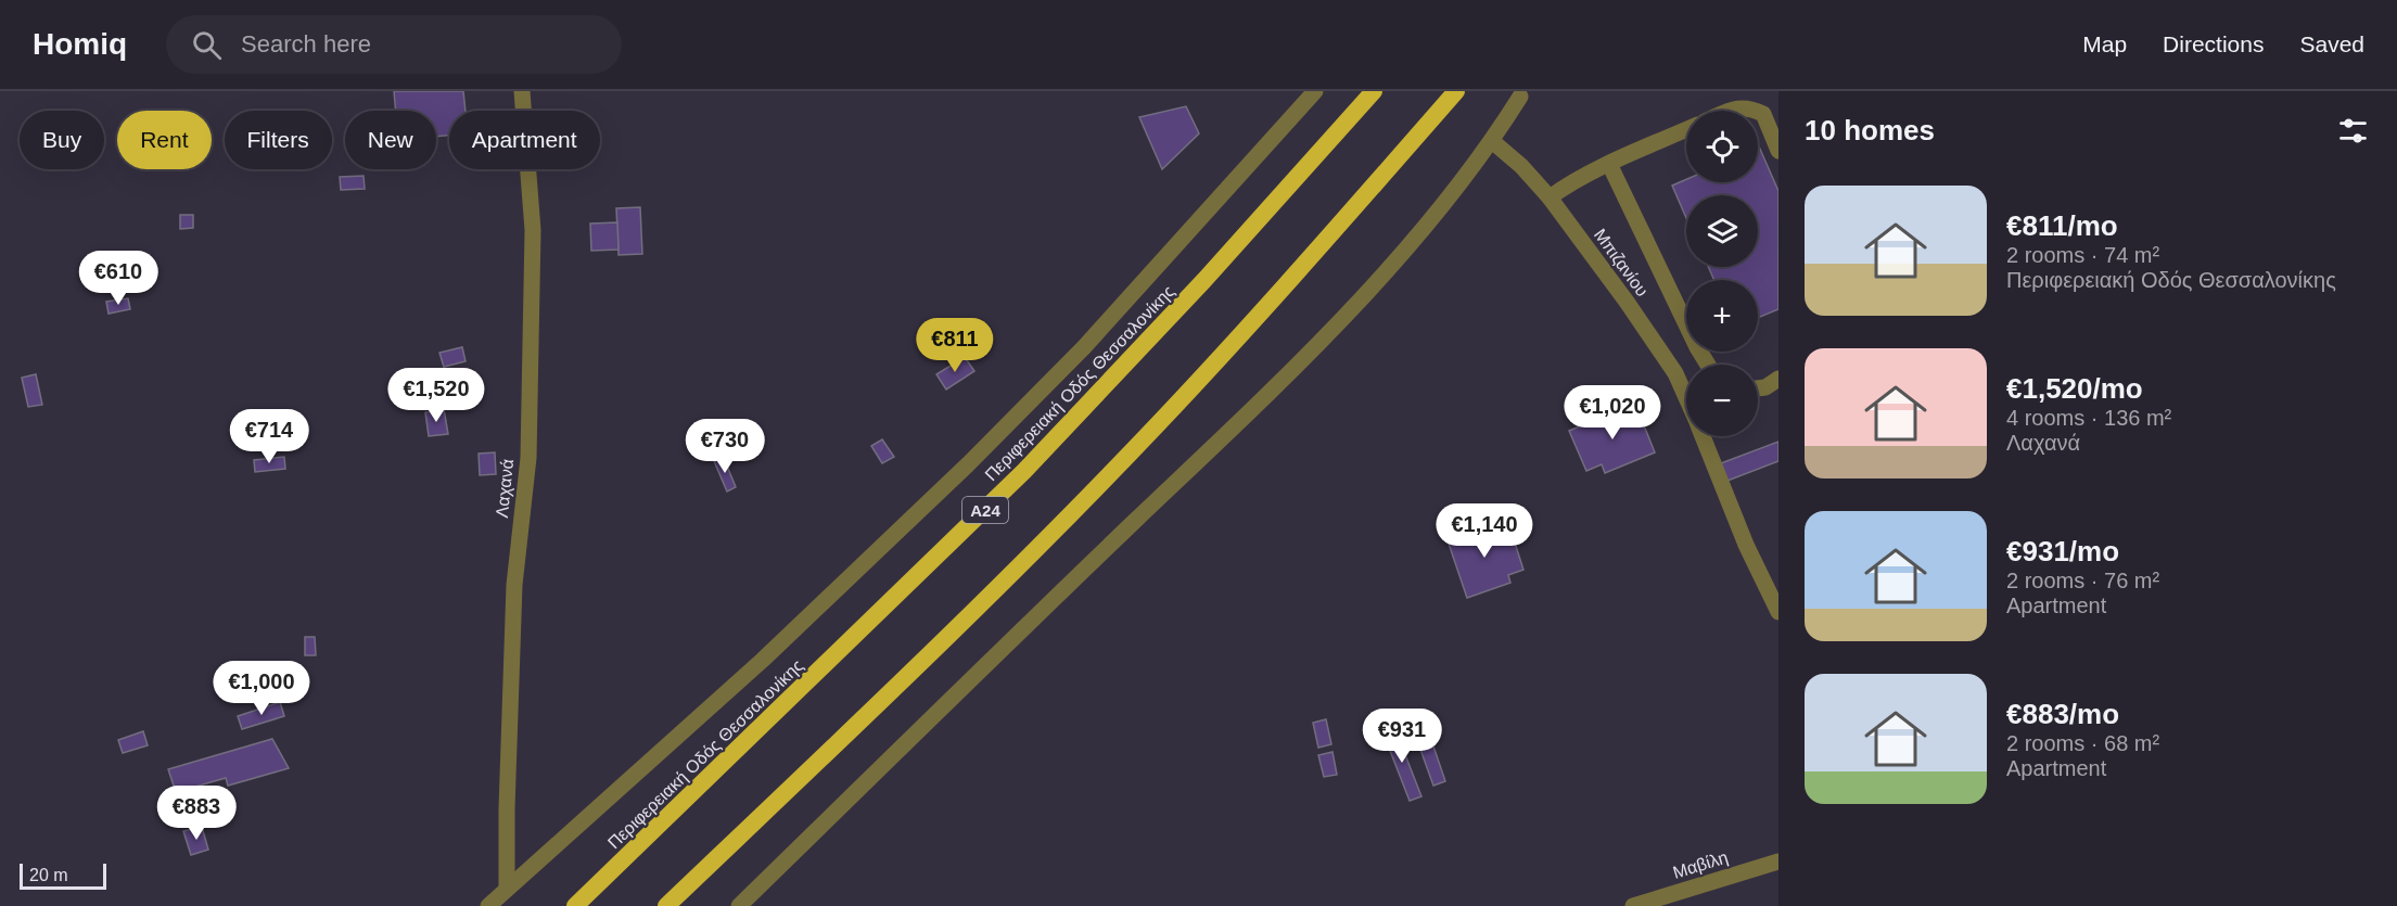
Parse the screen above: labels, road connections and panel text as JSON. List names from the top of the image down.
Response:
{
  "streets": {
    "highway": ["Περιφερειακή Οδός Θεσσαλονίκης", "Α24"],
    "street": ["Μπιζανίου", "Λαχανά", "Μαβίλη"]
  },
  "scale_bar": "20 m",
  "page": {
    "header": "Homiq",
    "search": "Search here",
    "nav": ["Map", "Directions", "Saved"],
    "heading": "10 homes",
    "map_buttons": ["+", "−"],
    "chip": [
      "Buy",
      "Rent",
      "Filters",
      "New",
      "Apartment"
    ],
    "list": [
      {
        "name": "€811/mo",
        "note": "2 rooms · 74 m² · Περιφερειακή Οδός Θεσσαλονίκης"
      },
      {
        "name": "€1,520/mo",
        "note": "4 rooms · 136 m² · Λαχανά"
      },
      {
        "name": "€931/mo",
        "note": "2 rooms · 76 m² · Apartment"
      },
      {
        "name": "€883/mo",
        "note": "2 rooms · 68 m² · Apartment"
      }
    ],
    "price": [
      "€610",
      "€811",
      "€1,520",
      "€1,020",
      "€714",
      "€730",
      "€1,140",
      "€1,000",
      "€931",
      "€883"
    ],
    "scale": "20 m"
  }
}
